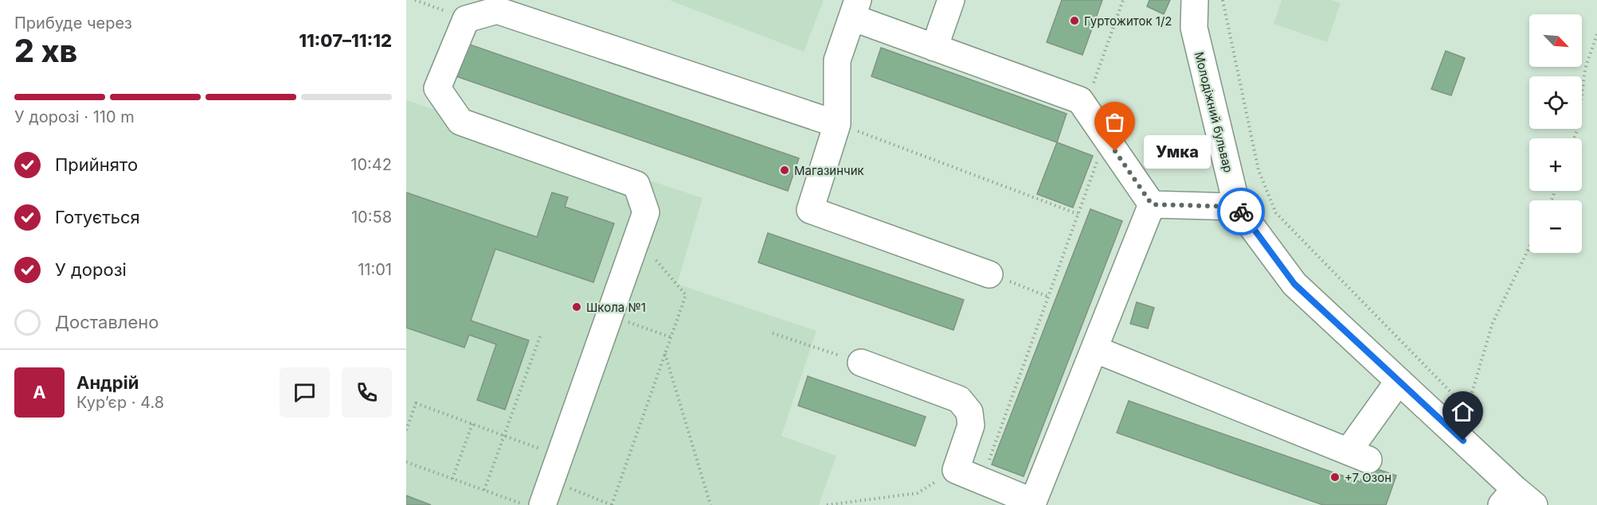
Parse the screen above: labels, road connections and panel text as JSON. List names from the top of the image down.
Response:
{
  "streets": {
    "street": ["Молодіжний бульвар"]
  },
  "places": [
    "Гуртожиток 1/2",
    "Умка",
    "Магазинчик",
    "Школа №1",
    "+7 Озон"
  ],
  "north": "bottom right",
  "page": {
    "heading": ["2 хв", "Прибуде через", "11:07–11:12"],
    "panel": ["Андрій", "Кур’єр · 4.8"],
    "map_buttons": ["+", "−"],
    "bar": "У дорозі · 110 m",
    "bubble": "Умка",
    "list": [
      ["Прийнято", "10:42"],
      ["Готується", "10:58"],
      ["У дорозі", "11:01"],
      "Доставлено"
    ],
    "round": "А"
  }
}
